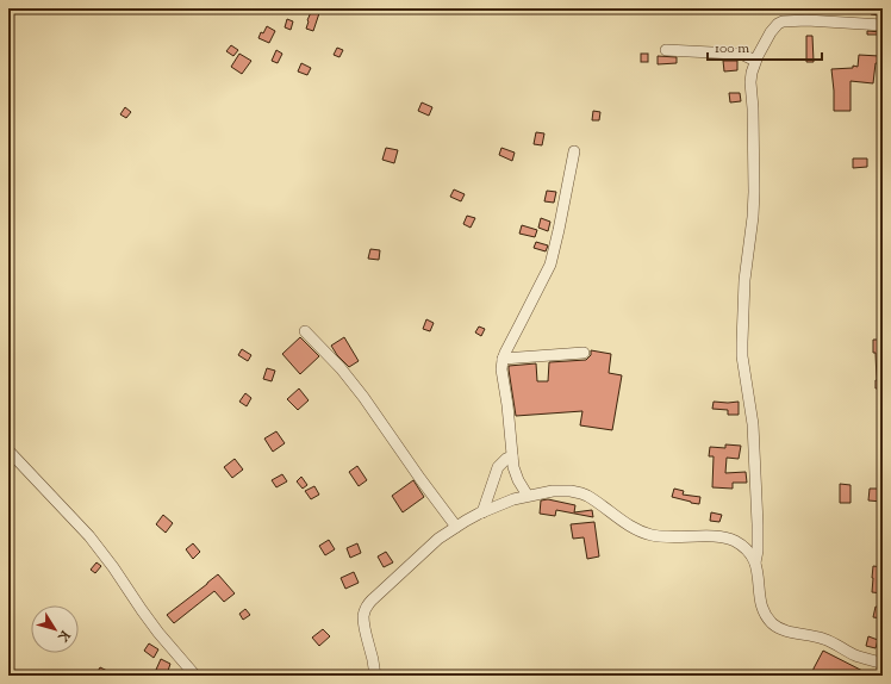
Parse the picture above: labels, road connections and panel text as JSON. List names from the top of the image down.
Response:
{
  "scale_bar": "100 m",
  "north": "bottom right"
}
